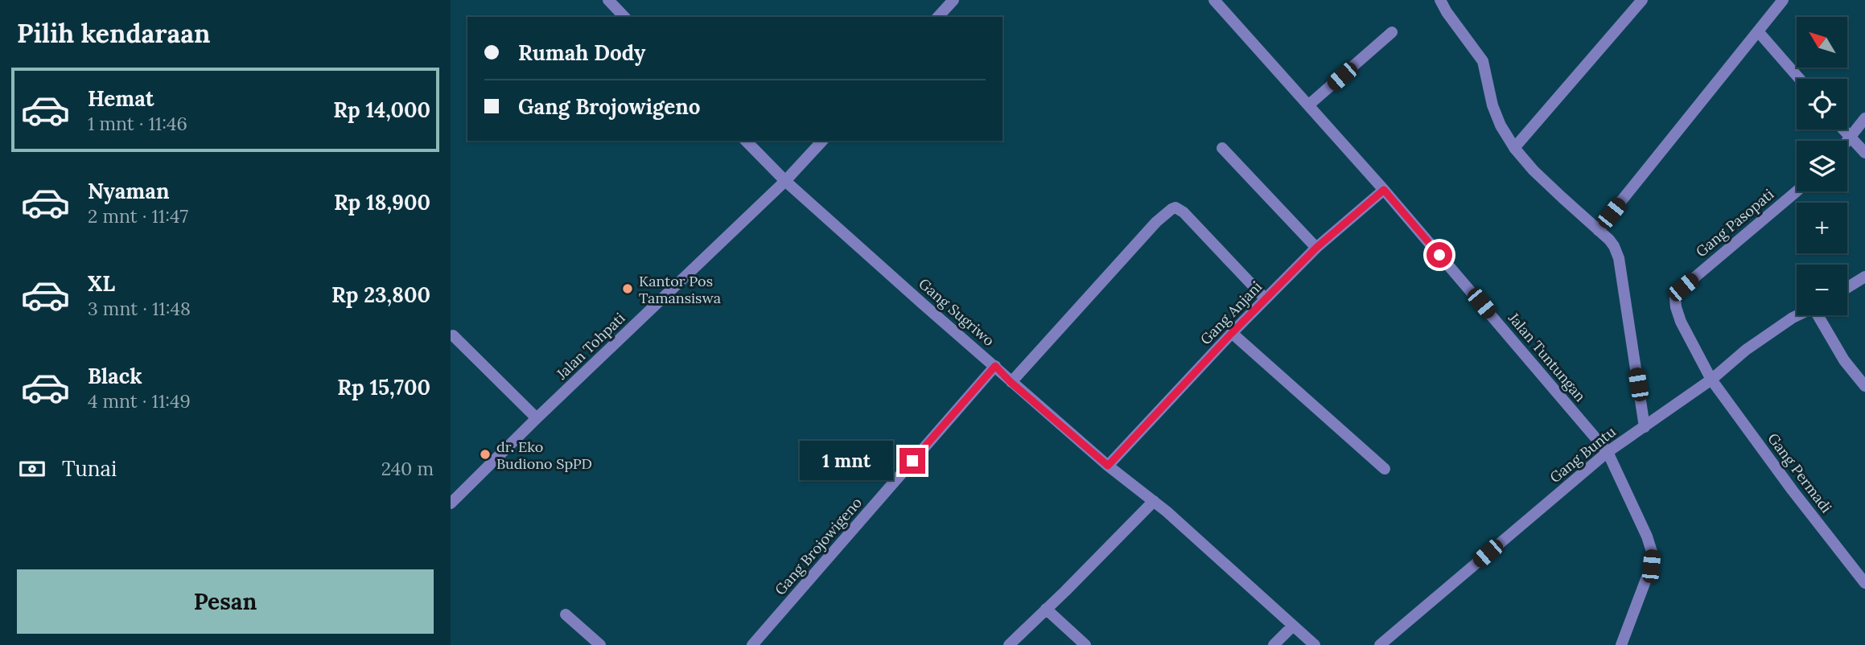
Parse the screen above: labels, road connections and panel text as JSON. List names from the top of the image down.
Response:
{
  "streets": {
    "street": [
      "Gang Pasopati",
      "Gang Sugriwo",
      "Gang Anjani",
      "Jalan Tohpati",
      "Jalan Tuntungan",
      "Gang Buntu",
      "Gang Permadi",
      "Gang Brojowigeno"
    ]
  },
  "crossings": [
    ["Gang Pasopati", "Gang Buntu"],
    ["Gang Pasopati", "Gang Permadi"],
    ["Gang Sugriwo", "Gang Anjani"],
    ["Gang Sugriwo", "Jalan Tohpati"],
    ["Gang Sugriwo", "Gang Brojowigeno"],
    ["Gang Anjani", "Jalan Tuntungan"],
    ["Jalan Tuntungan", "Gang Buntu"],
    ["Gang Buntu", "Gang Permadi"]
  ],
  "places": ["Kantor Pos Tamansiswa", "dr. Eko Budiono SpPD"],
  "north": "top left",
  "page": {
    "heading": "Pilih kendaraan",
    "map_buttons": ["+", "−"],
    "banner": ["Rumah Dody", "Gang Brojowigeno"],
    "list": [
      {
        "name": "Hemat",
        "note": "1 mnt · 11:46",
        "value": "Rp 14,000"
      },
      {
        "name": "Nyaman",
        "note": "2 mnt · 11:47",
        "value": "Rp 18,900"
      },
      {
        "name": "XL",
        "note": "3 mnt · 11:48",
        "value": "Rp 23,800"
      },
      {
        "name": "Black",
        "note": "4 mnt · 11:49",
        "value": "Rp 15,700"
      }
    ],
    "pay": ["Tunai", "240 m"],
    "bubble": "1 mnt",
    "buttons": "Pesan"
  }
}
